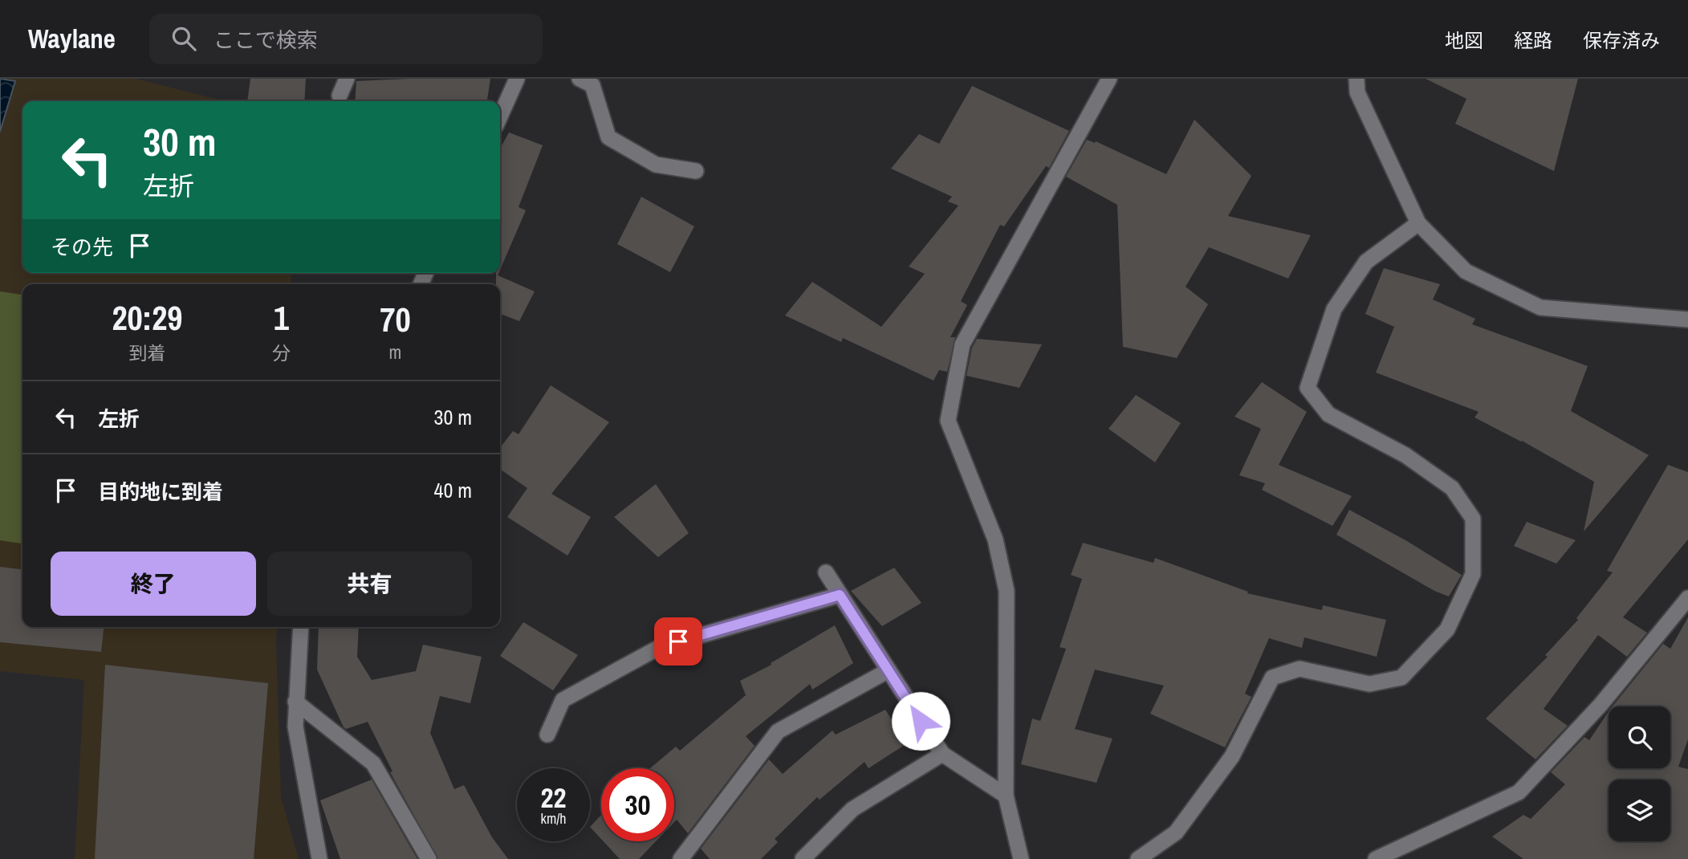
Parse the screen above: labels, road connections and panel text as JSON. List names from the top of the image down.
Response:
{
  "page": {
    "header": "Waylane",
    "search": "ここで検索",
    "nav": ["地図", "経路", "保存済み"],
    "turn": ["30 m", "左折"],
    "then": "その先",
    "eta": [
      "20:29",
      "到着",
      "1",
      "分",
      "70",
      "m"
    ],
    "list": [
      {
        "name": "左折",
        "value": "30 m"
      },
      {
        "name": "目的地に到着",
        "value": "40 m"
      }
    ],
    "buttons": ["終了", "共有"],
    "speed": "22 km/h",
    "limit": "30"
  }
}
